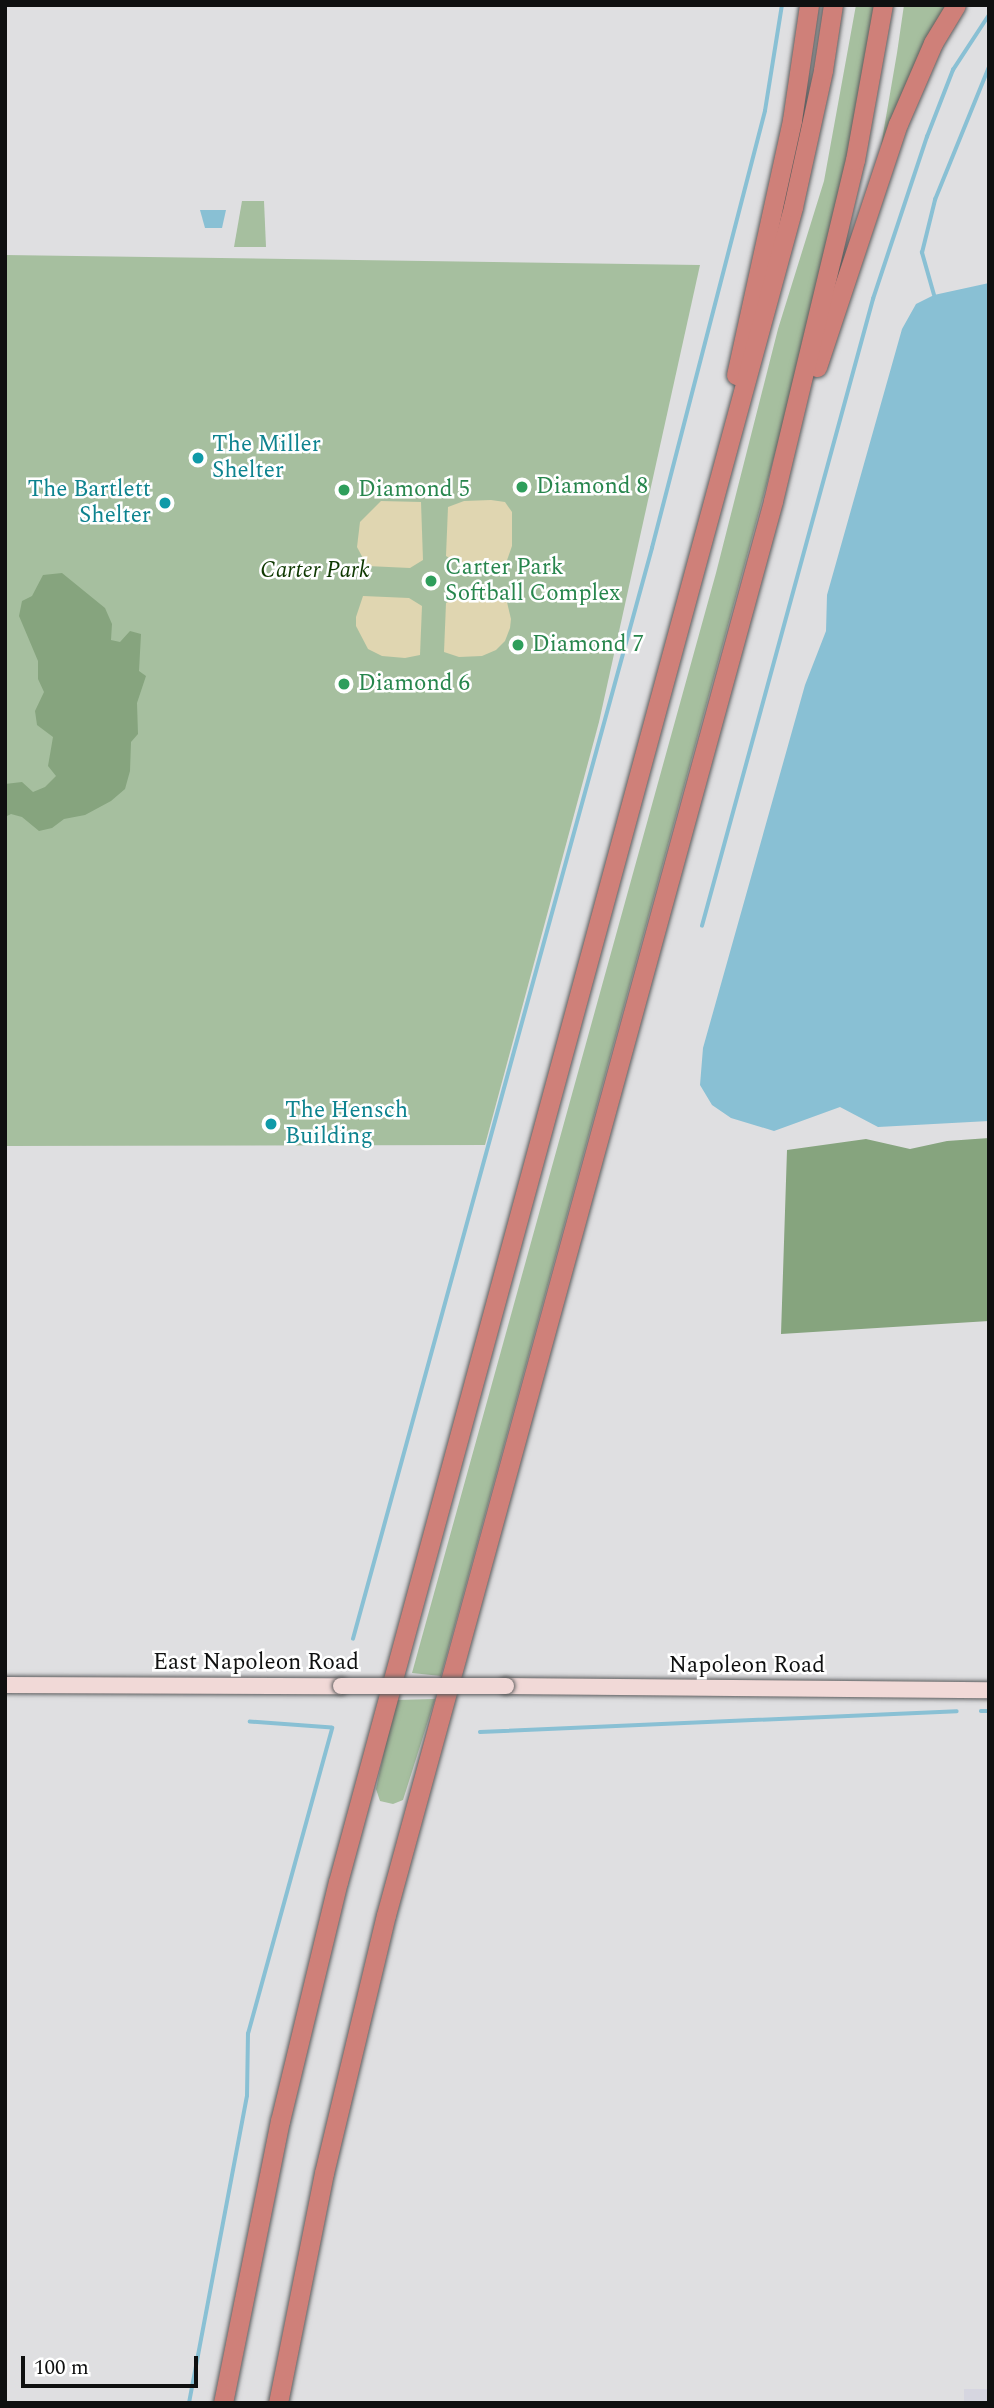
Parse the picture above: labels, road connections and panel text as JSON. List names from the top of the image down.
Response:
{
  "streets": {
    "street": ["East Napoleon Road", "Napoleon Road"]
  },
  "crossings": [
    ["East Napoleon Road", "Napoleon Road"]
  ],
  "parks": ["Carter Park"],
  "places": [
    "The Miller Shelter",
    "Diamond 8",
    "Diamond 5",
    "The Bartlett Shelter",
    "Carter Park Softball Complex",
    "Diamond 7",
    "Diamond 6",
    "The Hensch Building"
  ],
  "scale_bar": "100 m"
}
